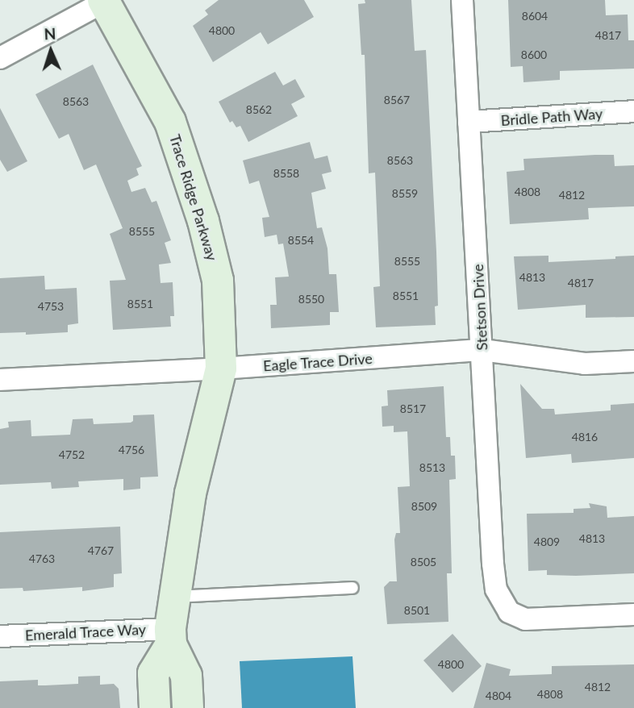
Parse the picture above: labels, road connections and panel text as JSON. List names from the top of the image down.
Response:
{
  "streets": {
    "street": [
      "Bridle Path Way",
      "Trace Ridge Parkway",
      "Stetson Drive",
      "Eagle Trace Drive",
      "Emerald Trace Way"
    ]
  },
  "crossings": [
    ["Bridle Path Way", "Stetson Drive"],
    ["Trace Ridge Parkway", "Eagle Trace Drive"],
    ["Trace Ridge Parkway", "Emerald Trace Way"],
    ["Stetson Drive", "Eagle Trace Drive"]
  ],
  "house_numbers": [
    "8604",
    "4800",
    "4817",
    "8600",
    "8567",
    "8563",
    "8562",
    "8563",
    "8558",
    "4808",
    "8559",
    "4812",
    "8555",
    "8554",
    "8555",
    "4813",
    "4817",
    "8551",
    "8550",
    "8551",
    "4753",
    "8517",
    "4816",
    "4756",
    "4752",
    "8513",
    "8509",
    "4813",
    "4809",
    "4767",
    "4763",
    "8505",
    "8501",
    "4800",
    "4812",
    "4808",
    "4804"
  ],
  "north": "top"
}
